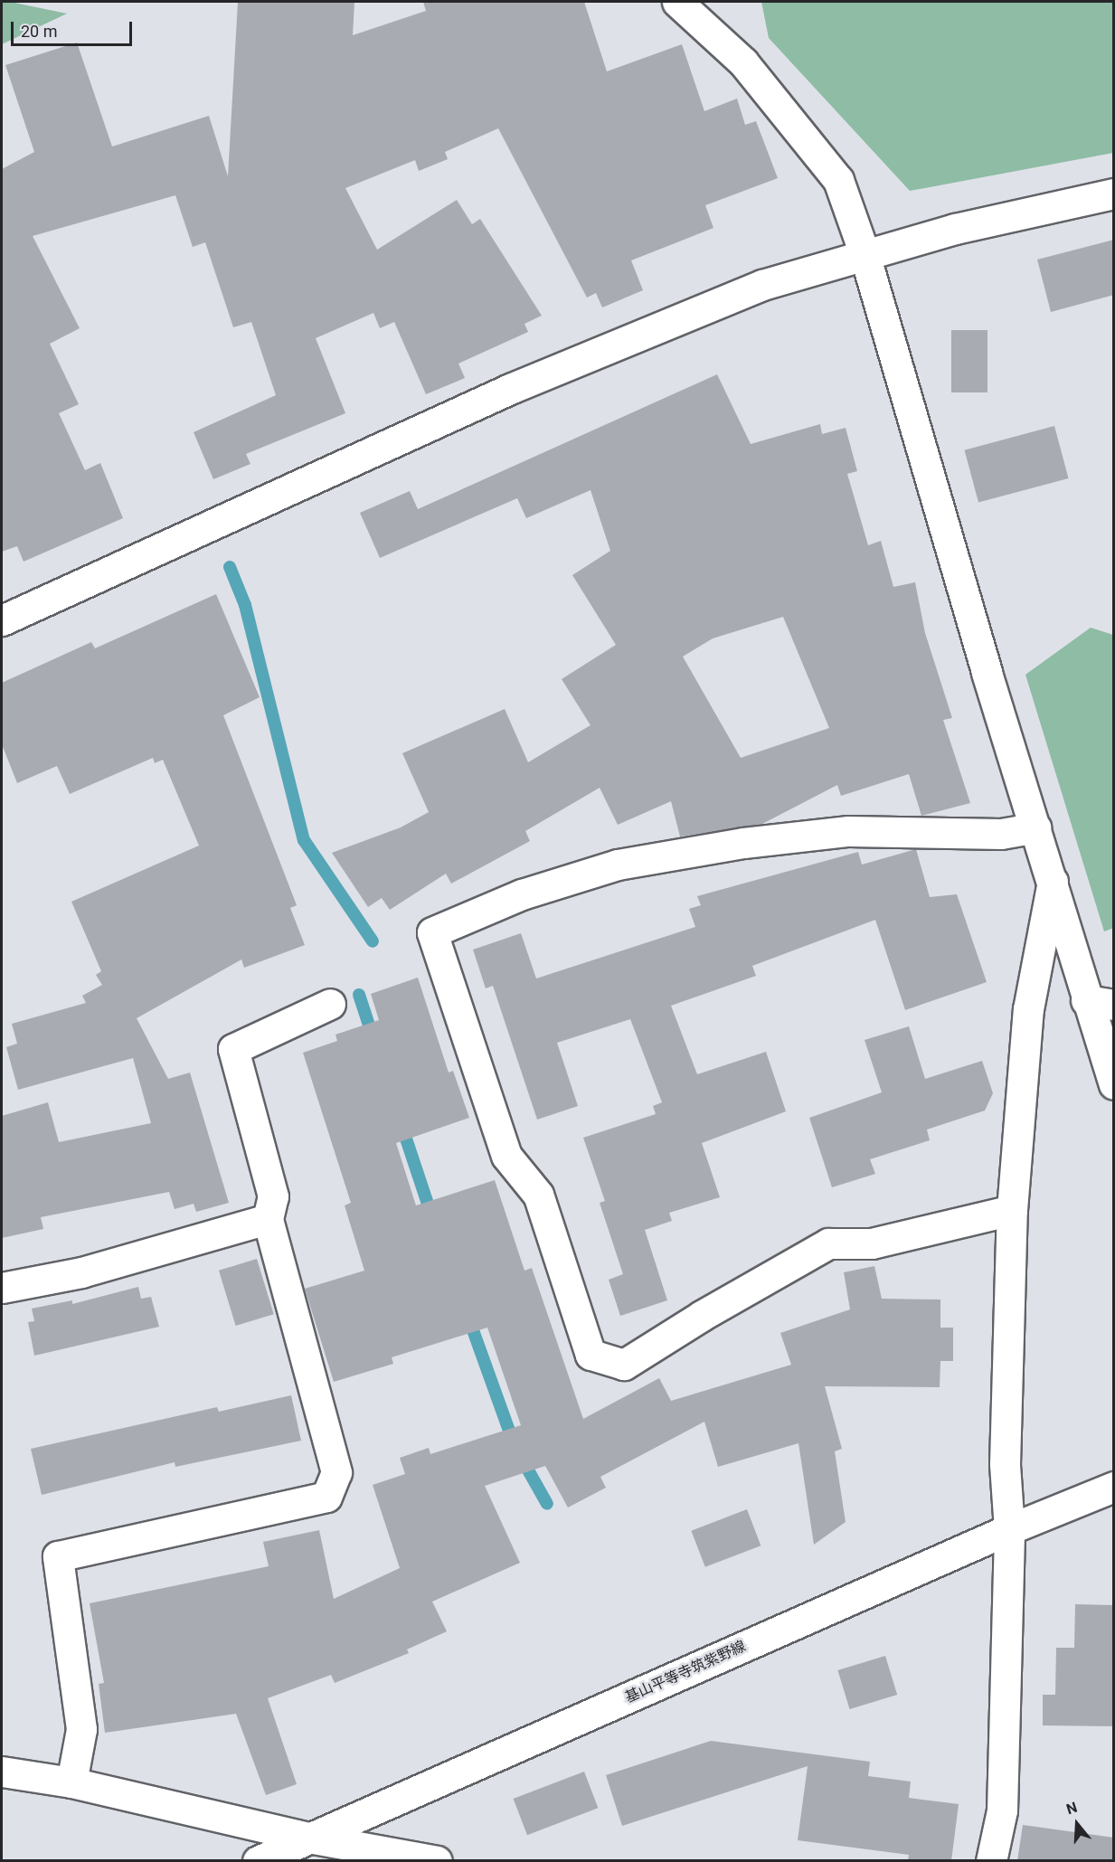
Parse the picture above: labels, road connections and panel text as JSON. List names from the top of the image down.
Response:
{
  "streets": {
    "street": ["基山平等寺筑紫野線"]
  },
  "scale_bar": "20 m",
  "north": "top"
}
